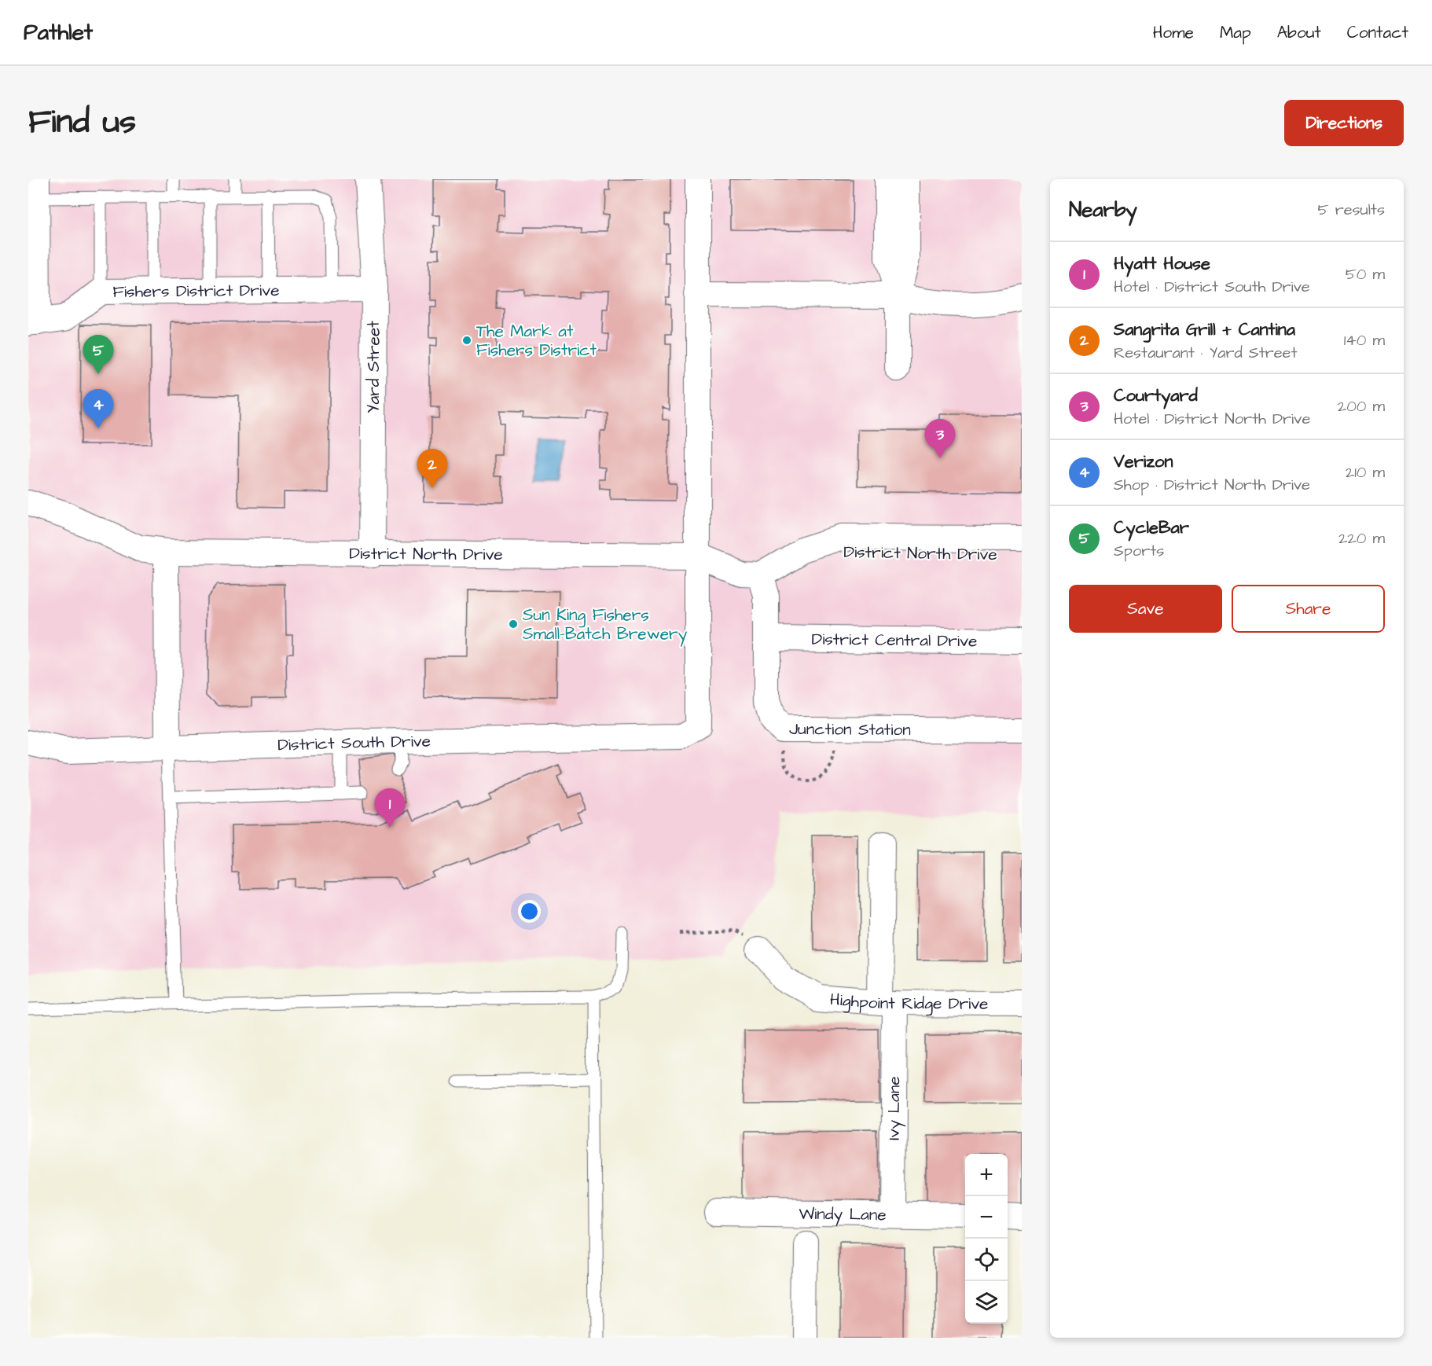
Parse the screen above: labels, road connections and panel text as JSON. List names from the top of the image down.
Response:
{
  "streets": {
    "street": [
      "Fishers District Drive",
      "Yard Street",
      "District North Drive",
      "District Central Drive",
      "Junction Station",
      "District South Drive",
      "Highpoint Ridge Drive",
      "Ivy Lane",
      "Windy Lane"
    ]
  },
  "crossings": [
    ["Fishers District Drive", "Yard Street"],
    ["Yard Street", "District North Drive"],
    ["District North Drive", "Junction Station"],
    ["District North Drive", "District South Drive"],
    ["District Central Drive", "Junction Station"],
    ["Highpoint Ridge Drive", "Ivy Lane"],
    ["Ivy Lane", "Windy Lane"]
  ],
  "places": ["The Mark at Fishers District", "Sun King Fishers Small-Batch Brewery"],
  "page": {
    "header": "Pathlet",
    "nav": [
      "Home",
      "Map",
      "About",
      "Contact"
    ],
    "title": "Find us",
    "buttons": [
      "Directions",
      ["Save", "Share"]
    ],
    "heading": ["Nearby", "5 results"],
    "list": [
      {
        "mark": "1",
        "name": "Hyatt House",
        "note": "Hotel · District South Drive",
        "value": "50 m"
      },
      {
        "mark": "2",
        "name": "Sangrita Grill + Cantina",
        "note": "Restaurant · Yard Street",
        "value": "140 m"
      },
      {
        "mark": "3",
        "name": "Courtyard",
        "note": "Hotel · District North Drive",
        "value": "200 m"
      },
      {
        "mark": "4",
        "name": "Verizon",
        "note": "Shop · District North Drive",
        "value": "210 m"
      },
      {
        "mark": "5",
        "name": "CycleBar",
        "note": "Sports",
        "value": "220 m"
      }
    ],
    "pins": [
      "5",
      "4",
      "3",
      "2",
      "1"
    ],
    "map_buttons": ["+", "−"]
  }
}
